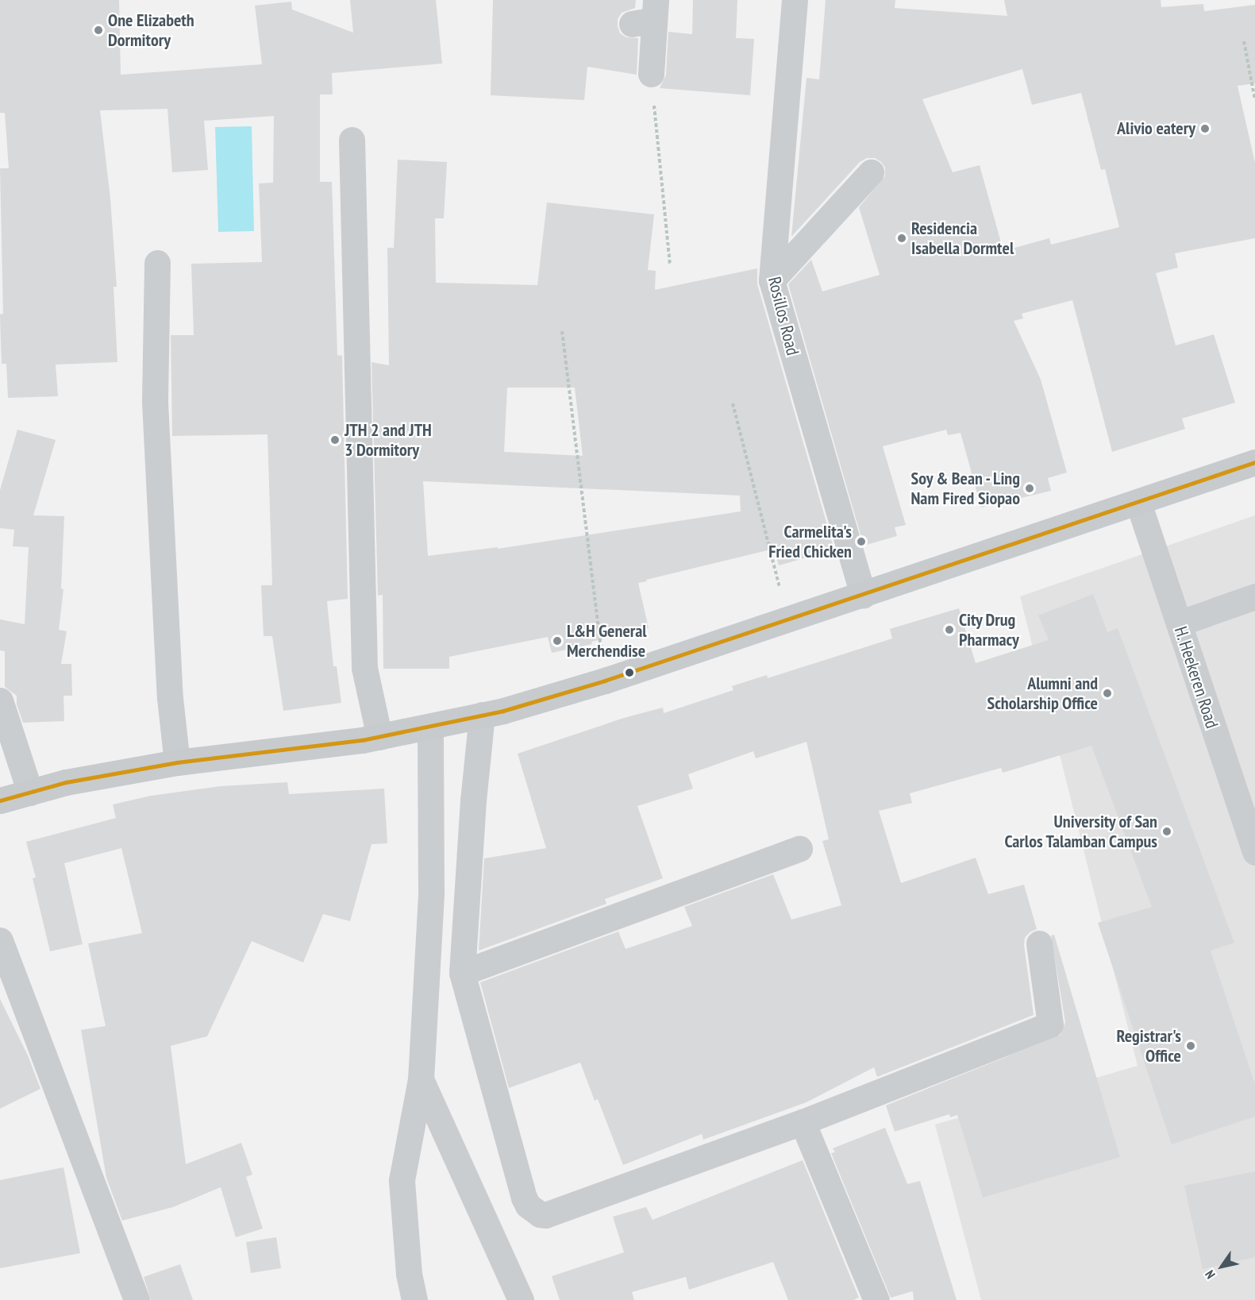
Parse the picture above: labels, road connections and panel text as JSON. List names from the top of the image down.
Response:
{
  "streets": {
    "street": ["Rosillos Road", "H. Heekeren Road"]
  },
  "places": [
    "One Elizabeth Dormitory",
    "Alivio eatery",
    "Residencia Isabella Dormtel",
    "JTH 2 and JTH 3 Dormitory",
    "Soy & Bean - Ling Nam Fired Siopao",
    "Carmelita's Fried Chicken",
    "City Drug Pharmacy",
    "L&H General Merchendise",
    "Alumni and Scholarship Office",
    "University of San Carlos Talamban Campus",
    "Registrar's Office"
  ],
  "north": "bottom left"
}
